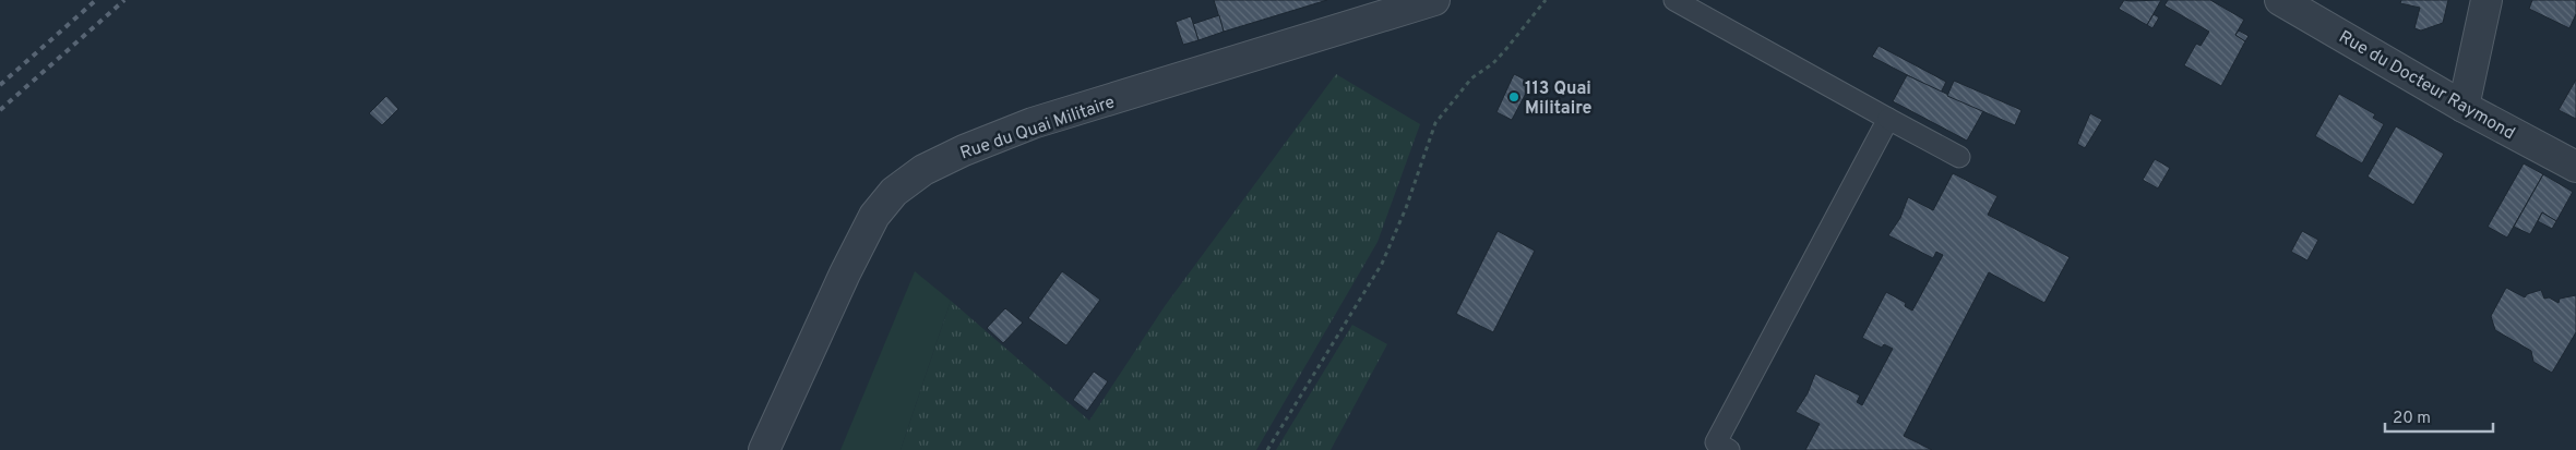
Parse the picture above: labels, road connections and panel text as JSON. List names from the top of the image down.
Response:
{
  "streets": {
    "street": ["Rue du Docteur Raymond", "Rue du Quai Militaire"]
  },
  "places": ["113 Quai Militaire"],
  "scale_bar": "20 m"
}
